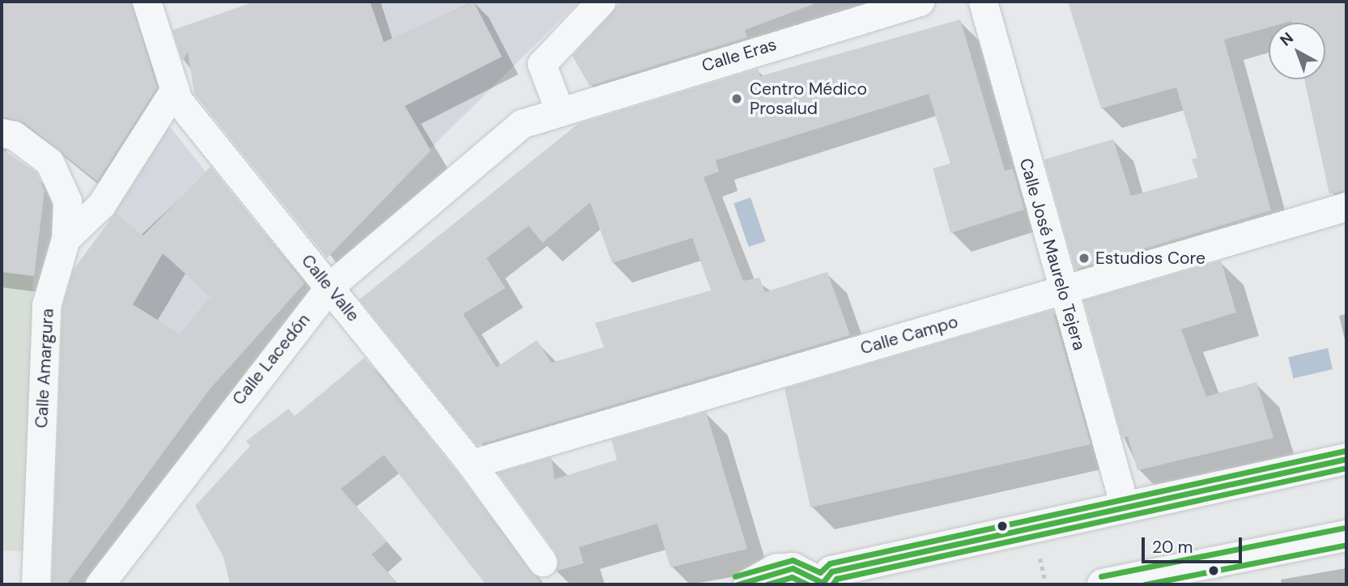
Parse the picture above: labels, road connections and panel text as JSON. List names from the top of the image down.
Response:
{
  "streets": {
    "street": [
      "Calle Eras",
      "Calle José Maurelo Tejera",
      "Calle Valle",
      "Calle Campo",
      "Calle Lacedón",
      "Calle Amargura"
    ]
  },
  "crossings": [
    ["Calle Eras", "Calle Lacedón"],
    ["Calle José Maurelo Tejera", "Calle Campo"],
    ["Calle Valle", "Calle Campo"],
    ["Calle Valle", "Calle Lacedón"]
  ],
  "places": ["Centro Médico Prosalud", "Estudios Core"],
  "scale_bar": "20 m",
  "north": "top left"
}
